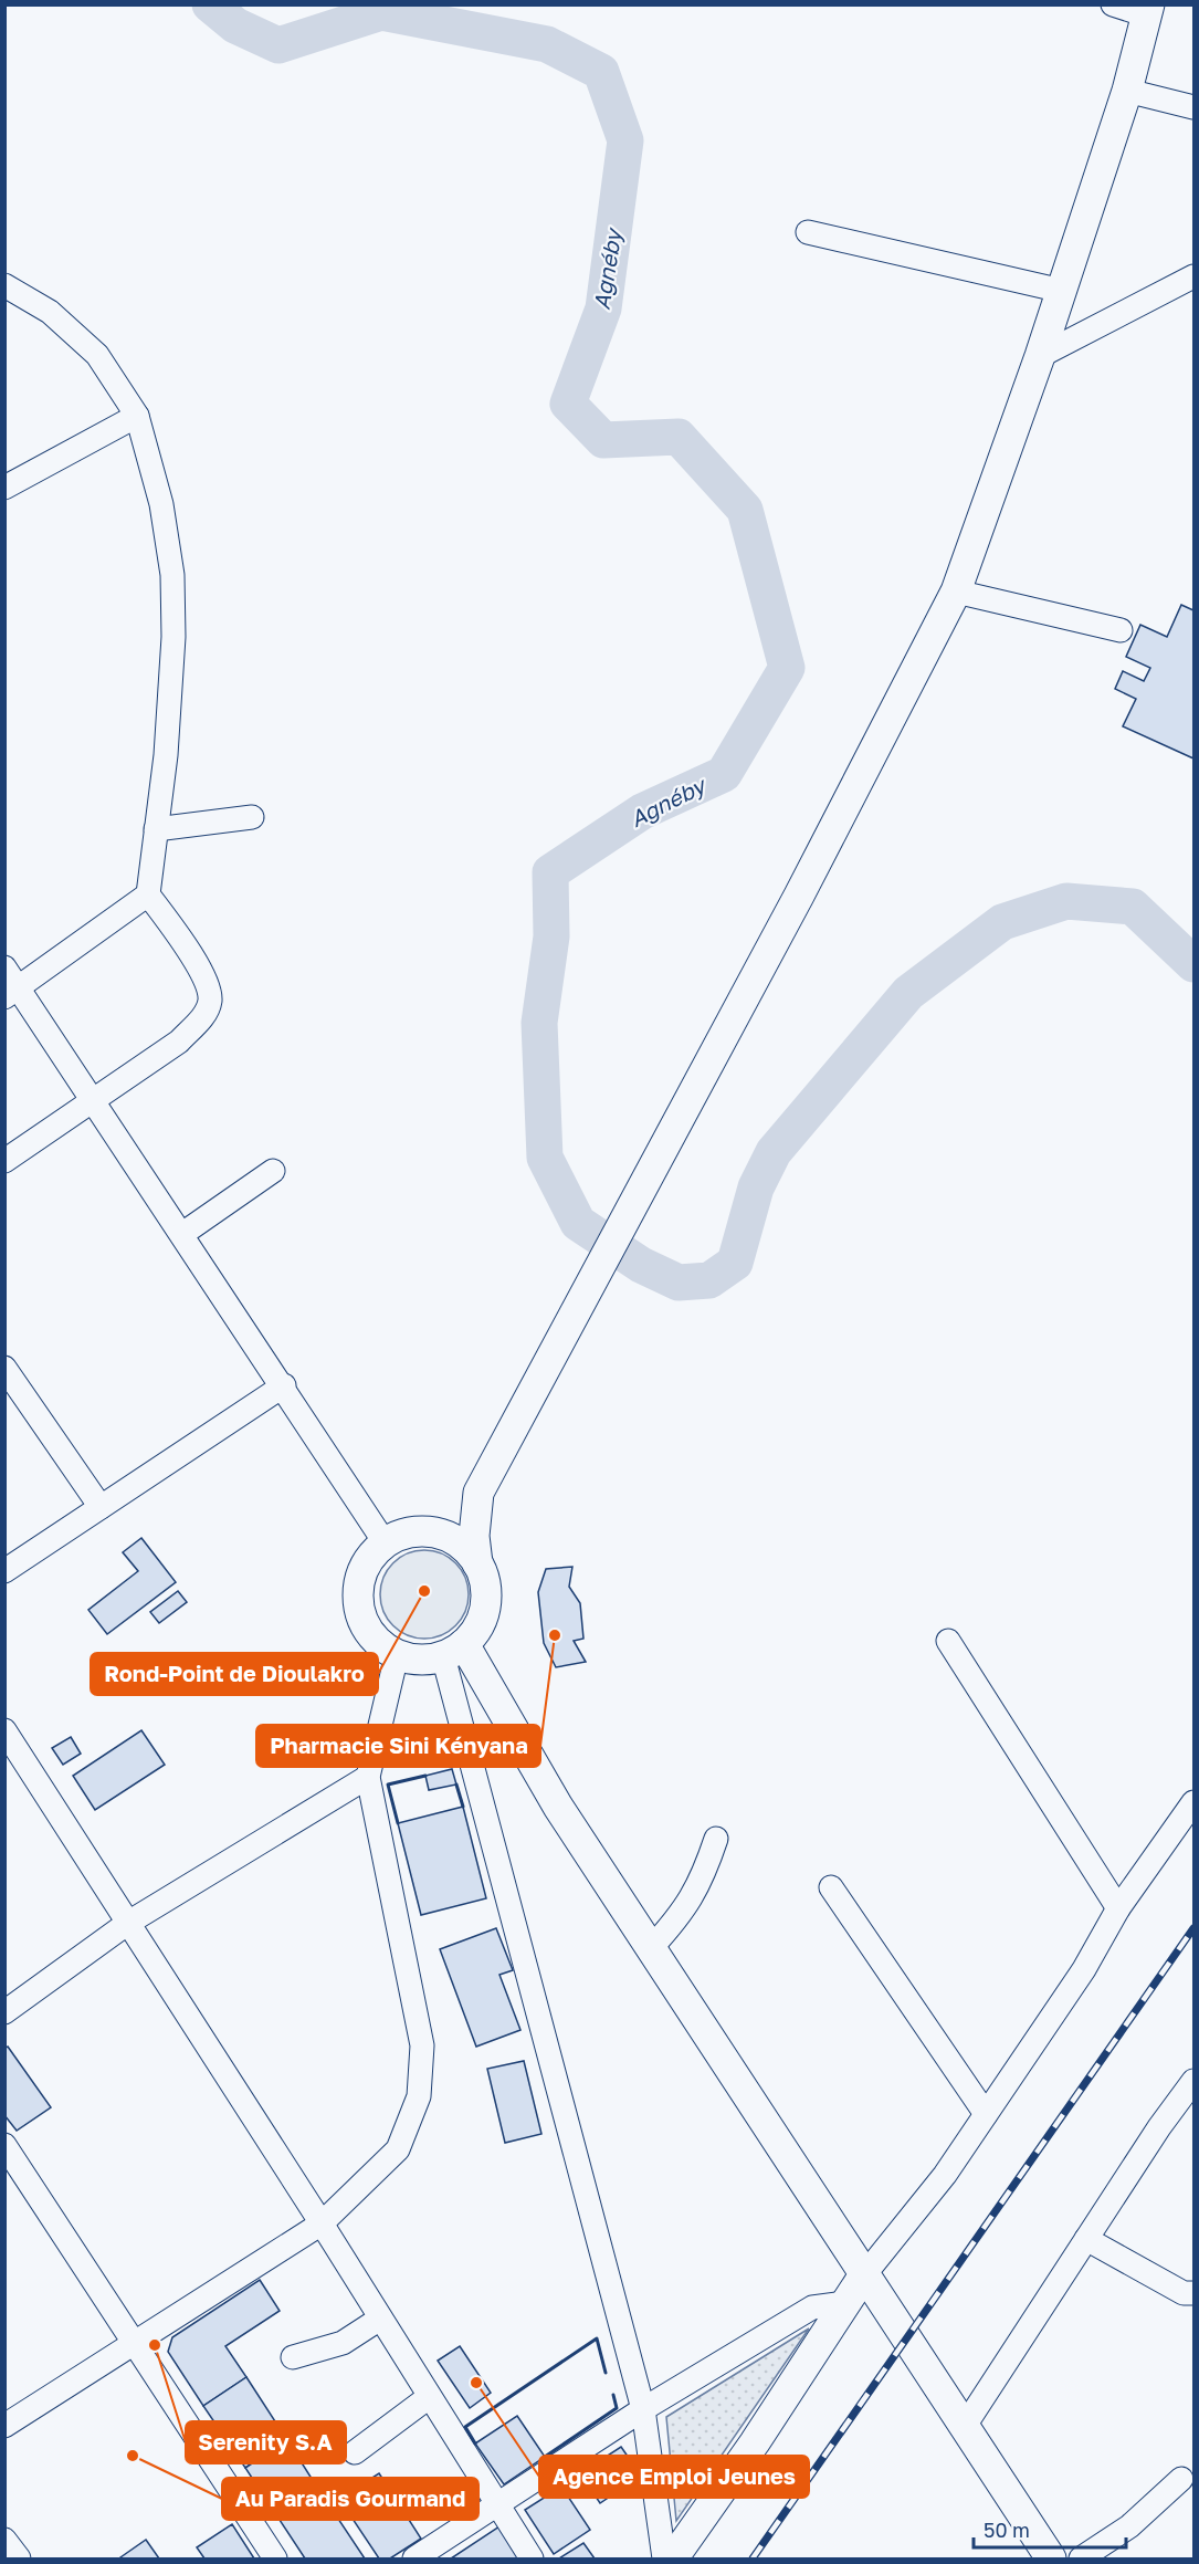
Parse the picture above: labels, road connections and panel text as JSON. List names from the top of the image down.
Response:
{
  "water": ["Agnéby"],
  "places": [
    "Rond-Point de Dioulakro",
    "Pharmacie Sini Kényana",
    "Serenity S.A",
    "Agence Emploi Jeunes",
    "Au Paradis Gourmand"
  ],
  "scale_bar": "50 m"
}
